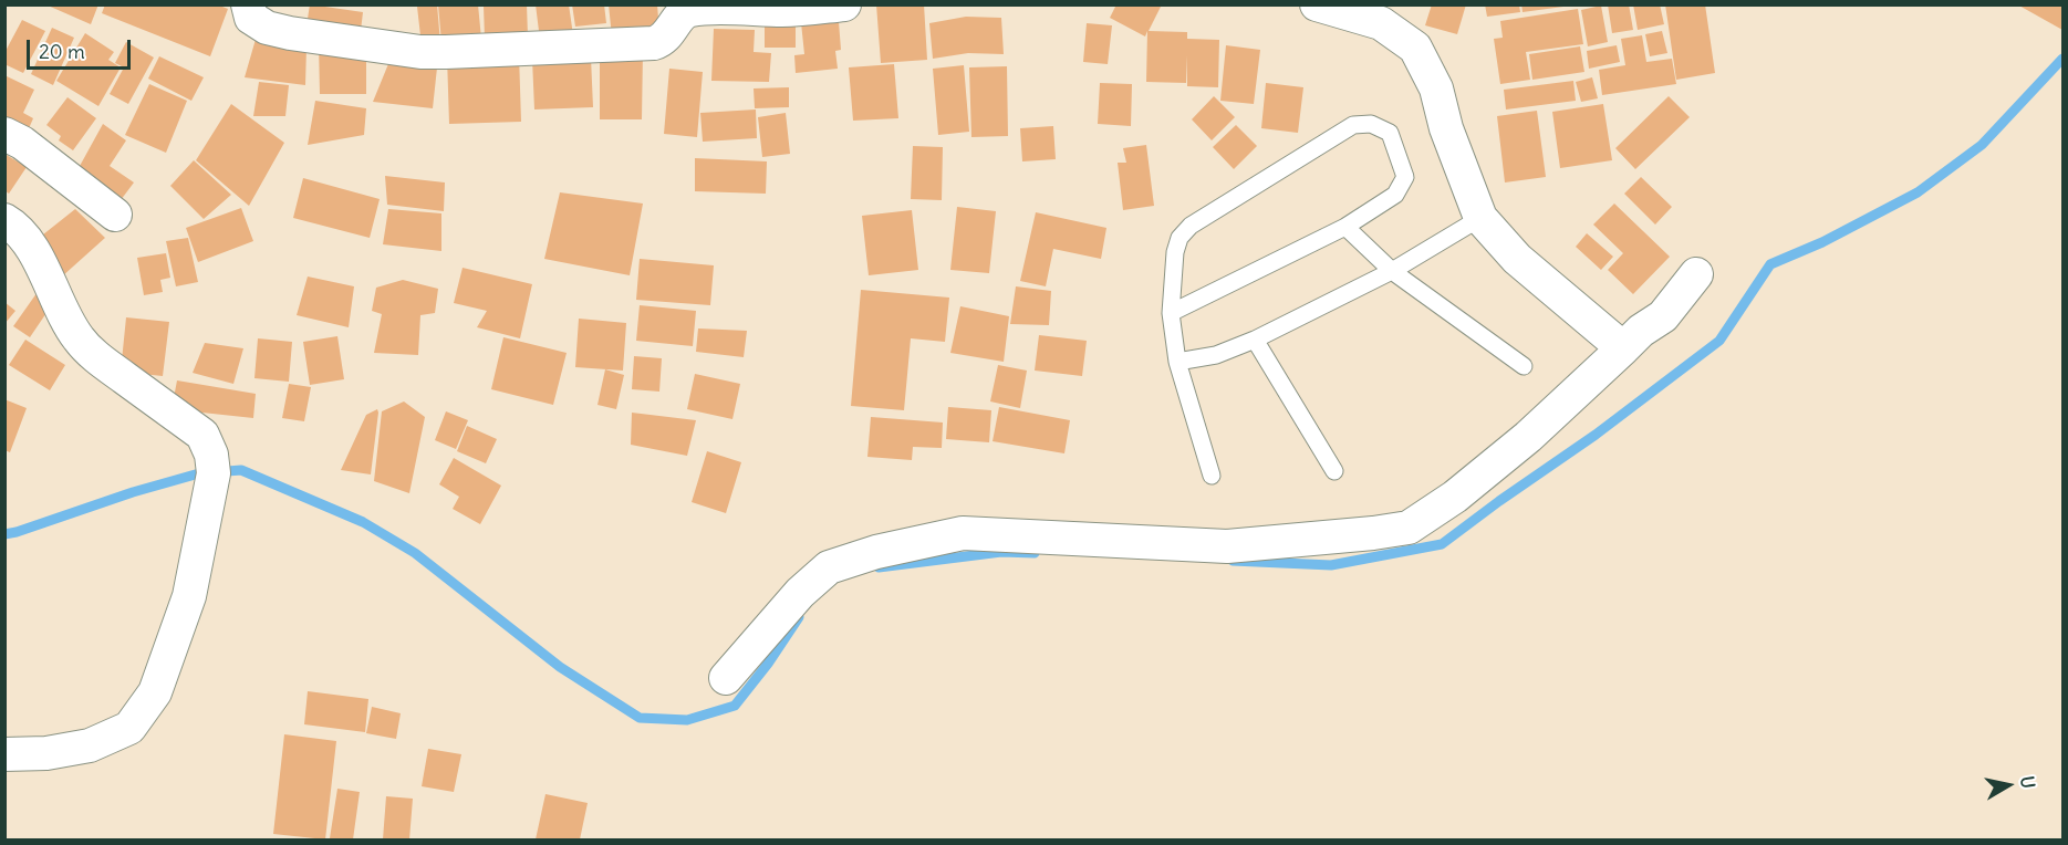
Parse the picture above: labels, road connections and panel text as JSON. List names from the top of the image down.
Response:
{
  "scale_bar": "20 m",
  "north": "right"
}
